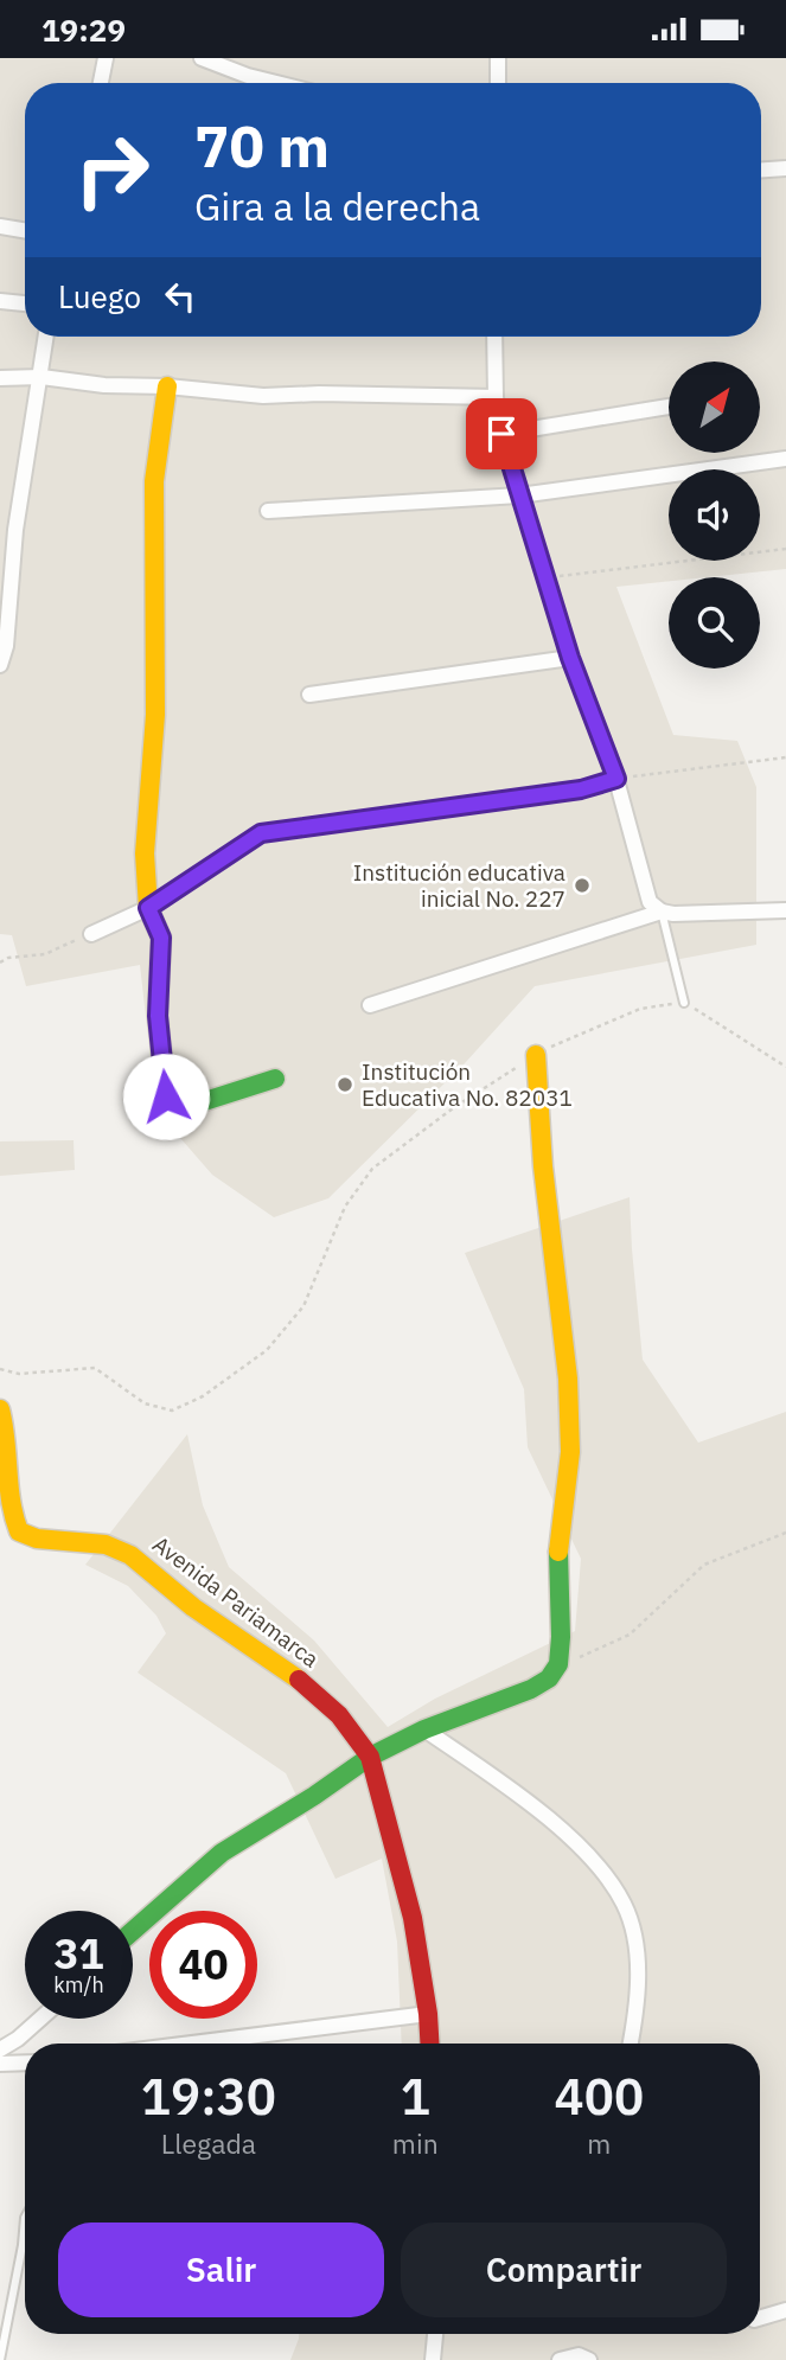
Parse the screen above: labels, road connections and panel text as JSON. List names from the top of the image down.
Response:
{
  "streets": {
    "street": ["Avenida Pariamarca"]
  },
  "places": ["Institución educativa inicial No. 227", "Institución Educativa No. 82031"],
  "north": "top right",
  "page": {
    "status": "19:29",
    "turn": ["70 m", "Gira a la derecha"],
    "then": "Luego",
    "speed": "31 km/h",
    "limit": "40",
    "eta": [
      "19:30",
      "Llegada",
      "1",
      "min",
      "400",
      "m"
    ],
    "buttons": ["Salir", "Compartir"]
  }
}
